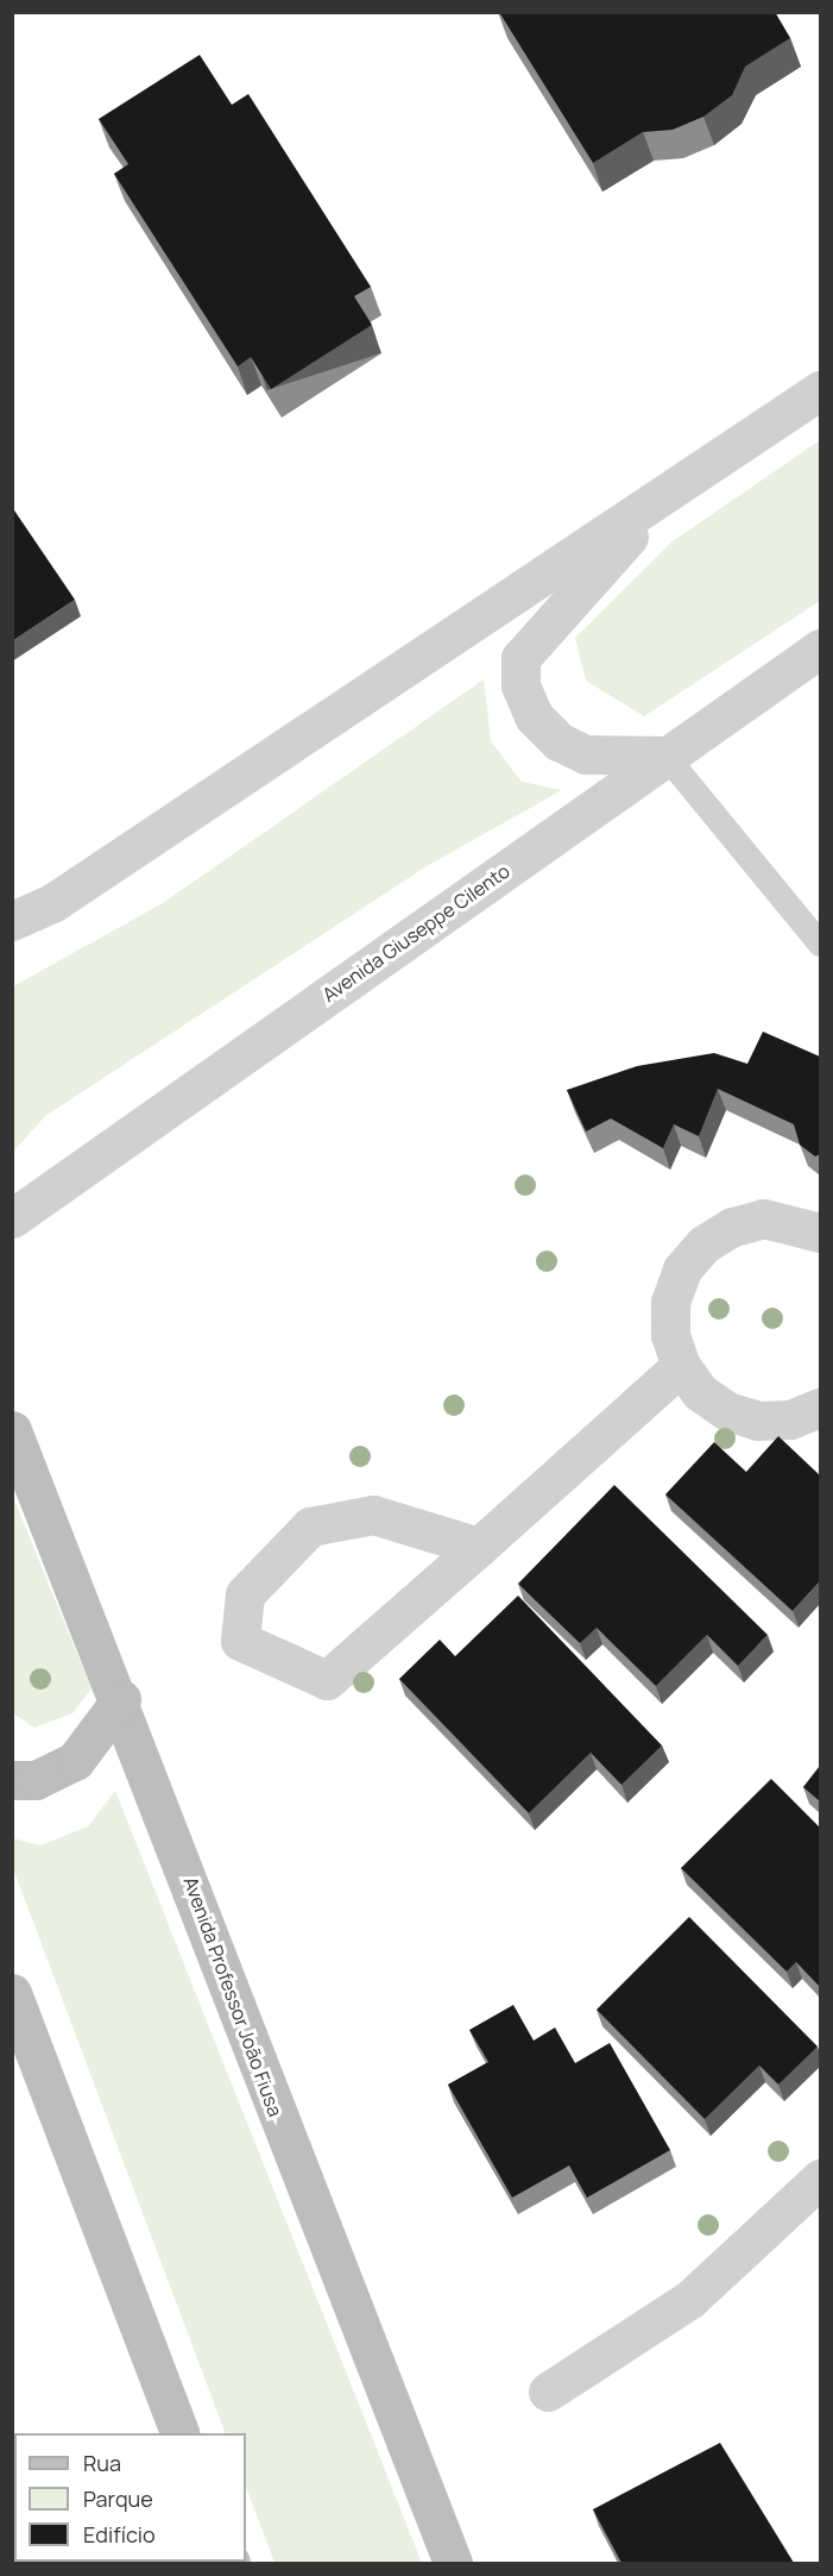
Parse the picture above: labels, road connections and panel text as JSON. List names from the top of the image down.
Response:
{
  "streets": {
    "main road": ["Avenida Professor João Fiusa"],
    "street": ["Avenida Giuseppe Cilento"]
  },
  "legend": ["Rua", "Parque", "Edifício"]
}
